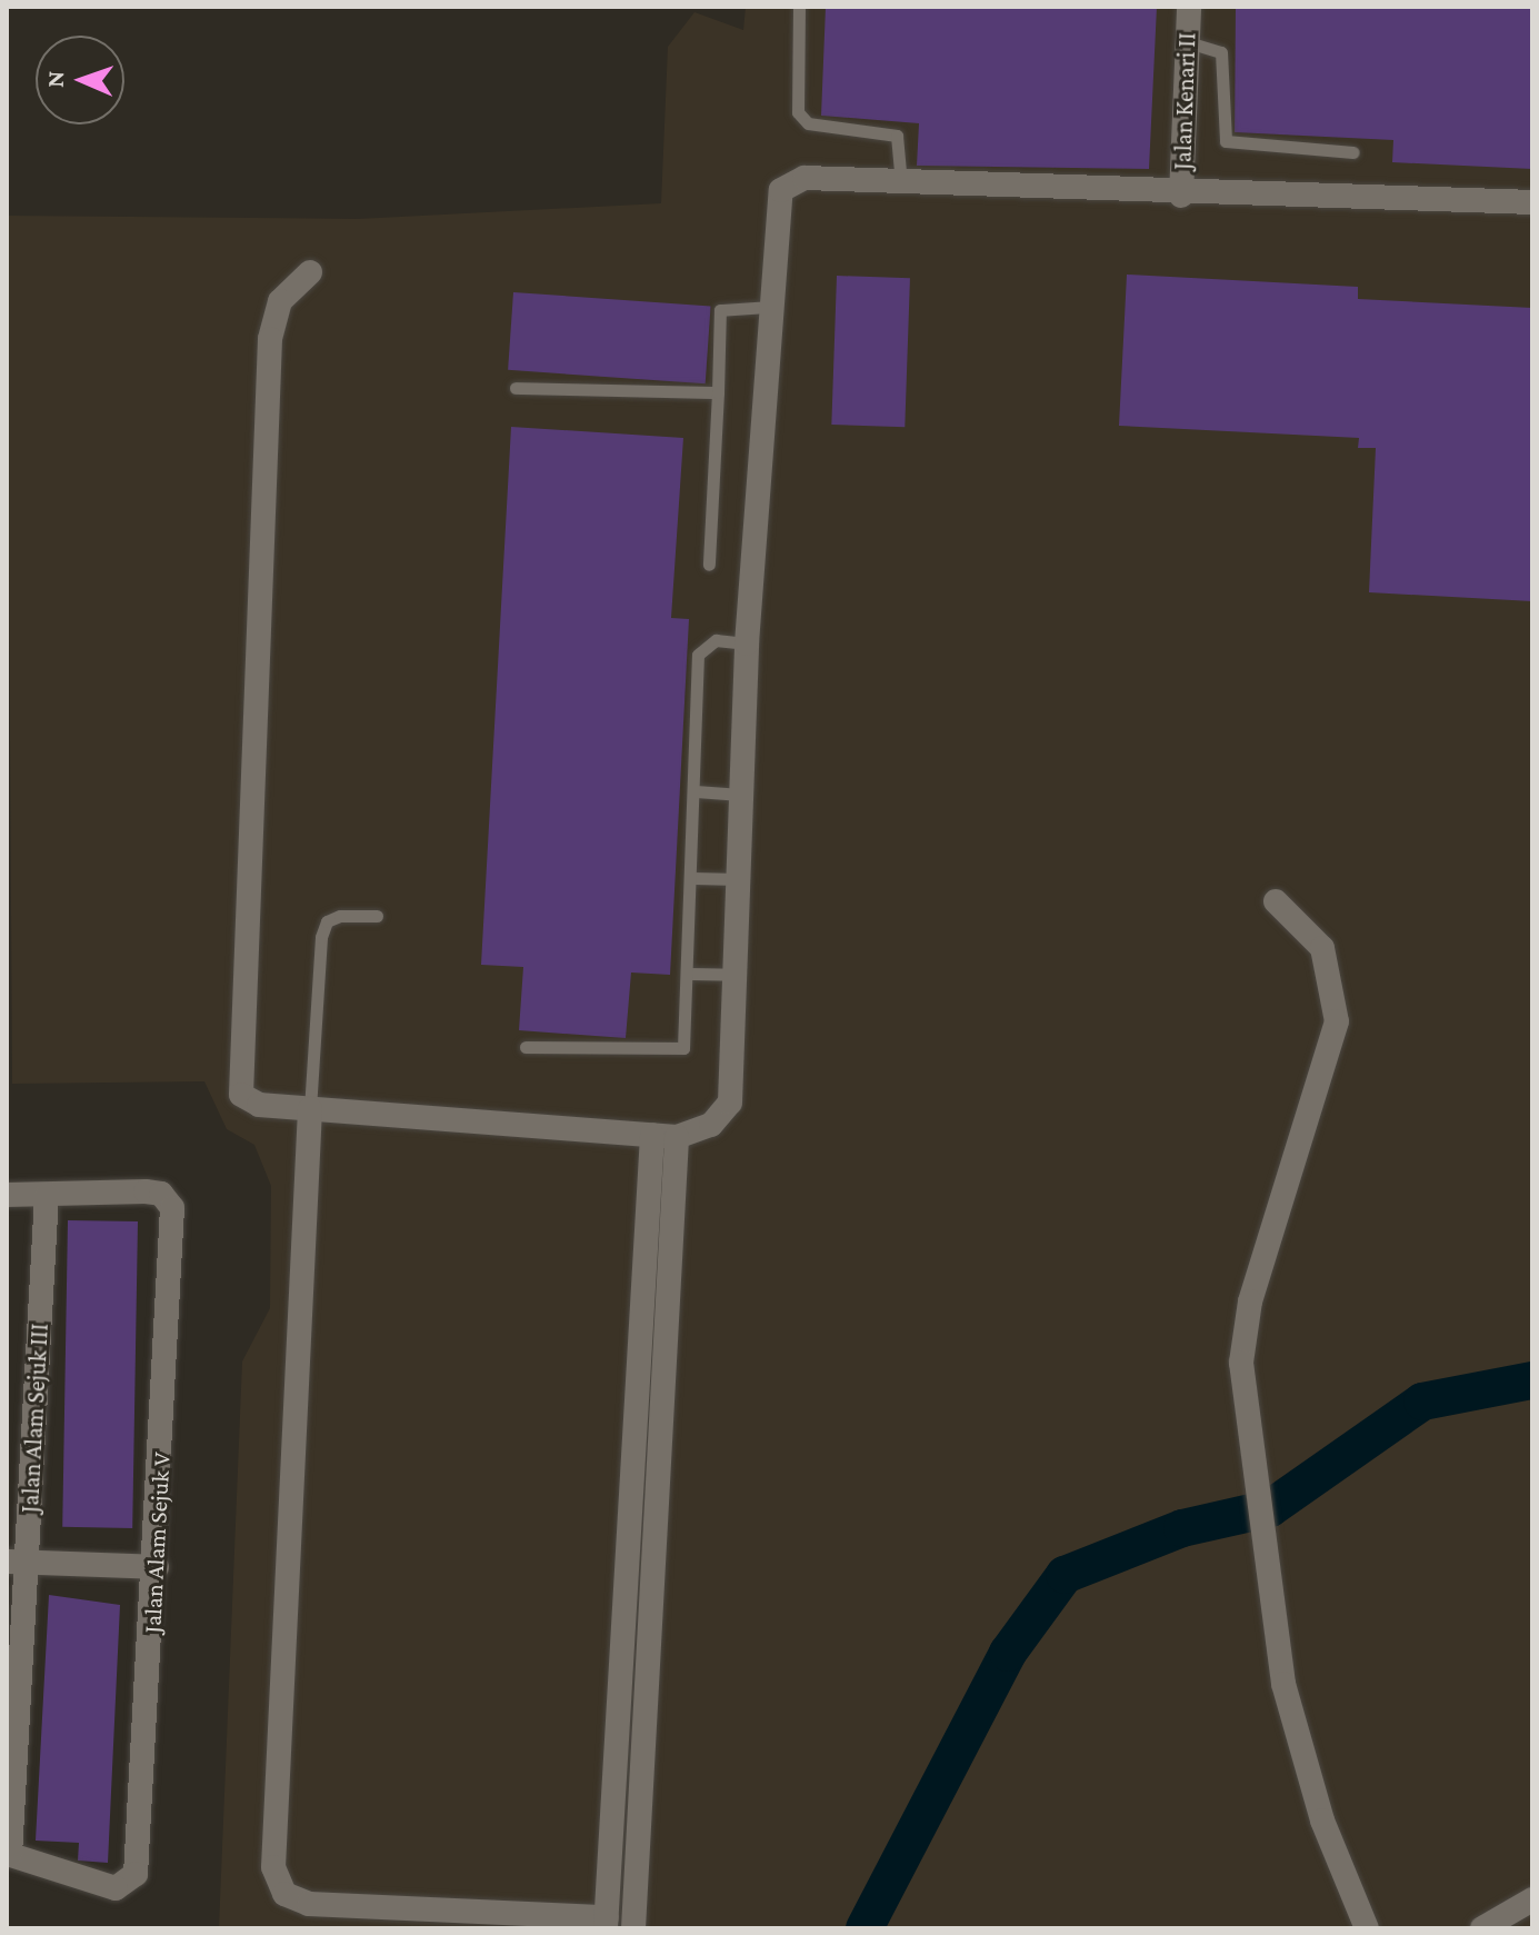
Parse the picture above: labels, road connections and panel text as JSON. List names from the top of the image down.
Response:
{
  "streets": {
    "street": ["Jalan Kenari II", "Jalan Alam Sejuk III", "Jalan Alam Sejuk V"]
  },
  "crossings": [
    ["Jalan Alam Sejuk III", "Jalan Alam Sejuk V"]
  ],
  "north": "left"
}
